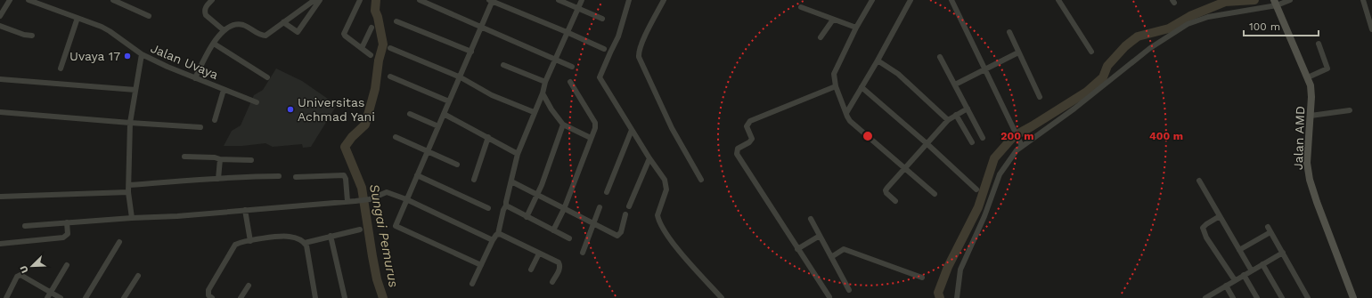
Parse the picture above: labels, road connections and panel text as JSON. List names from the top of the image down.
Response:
{
  "streets": {
    "street": ["Jalan Uvaya", "Jalan AMD"]
  },
  "water": ["Sungai Pemurus"],
  "places": ["Uvaya 17", "Universitas Achmad Yani"],
  "scale_bar": "100 m",
  "north": "bottom left",
  "rings": ["200 m", "400 m"]
}
